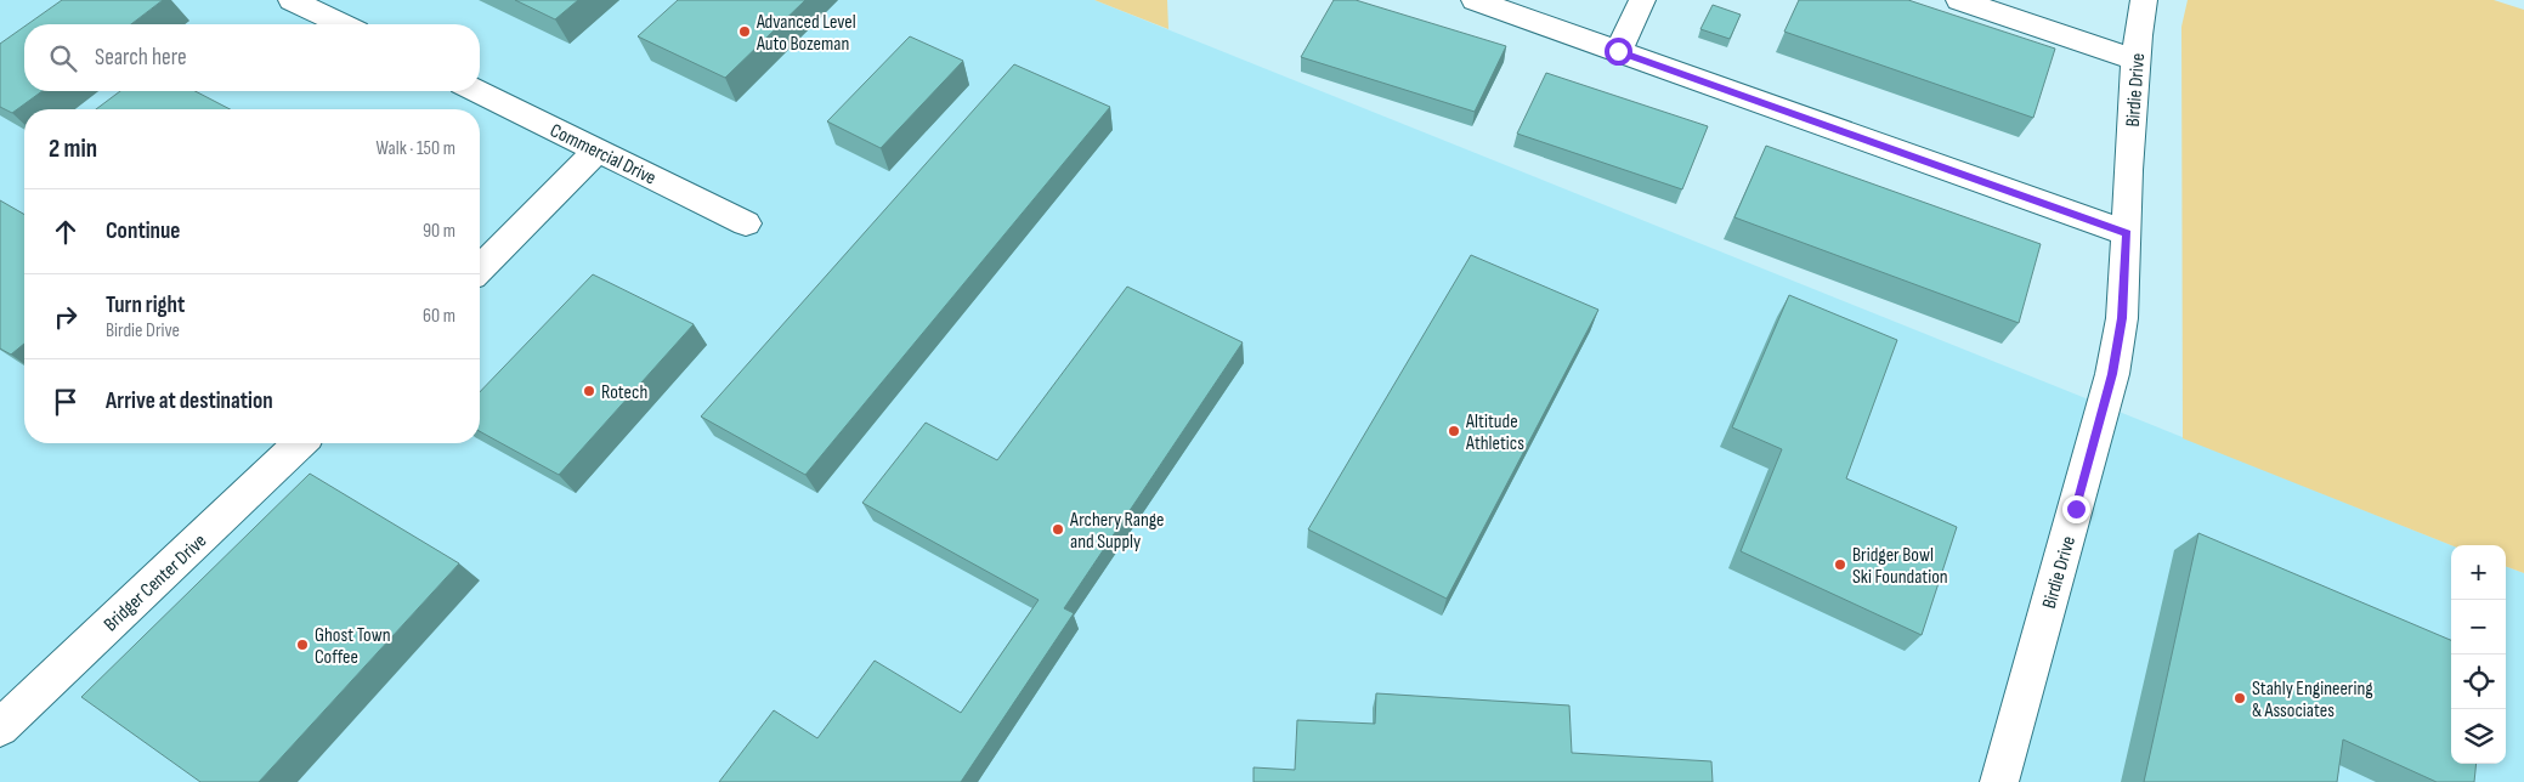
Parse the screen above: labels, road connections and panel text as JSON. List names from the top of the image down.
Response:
{
  "streets": {
    "street": ["Birdie Drive", "Commercial Drive", "Bridger Center Drive"]
  },
  "places": [
    "Advanced Level Auto Bozeman",
    "Rotech",
    "Altitude Athletics",
    "Archery Range and Supply",
    "Bridger Bowl Ski Foundation",
    "Ghost Town Coffee",
    "Stahly Engineering & Associates"
  ],
  "page": {
    "search": "Search here",
    "heading": ["2 min", "Walk · 150 m"],
    "list": [
      ["Continue", "90 m"],
      ["Turn right", "Birdie Drive", "60 m"],
      "Arrive at destination"
    ],
    "map_buttons": ["+", "−"]
  }
}
